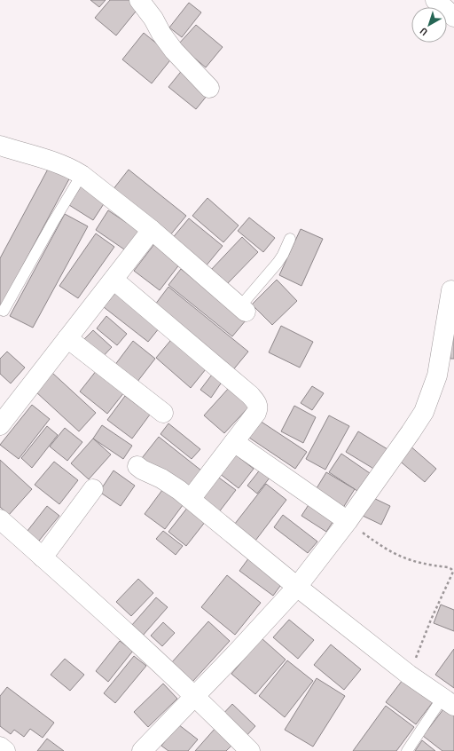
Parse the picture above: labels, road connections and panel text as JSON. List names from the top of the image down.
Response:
{
  "north": "bottom left"
}
